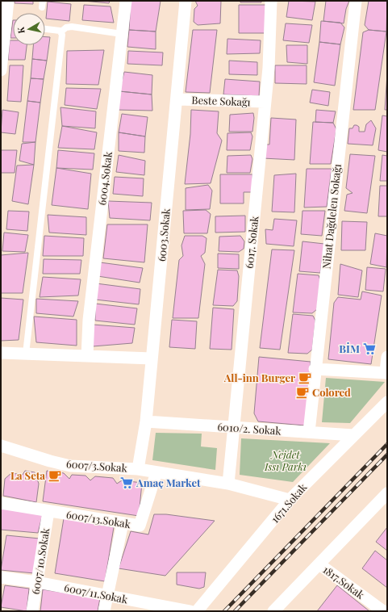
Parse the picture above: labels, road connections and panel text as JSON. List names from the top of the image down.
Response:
{
  "streets": {
    "street": [
      "Beste Sokağı",
      "6004.Sokak",
      "Nihat Dağdelen Sokağı",
      "6003.Sokak",
      "6017. Sokak",
      "6010/2. Sokak",
      "6007/3.Sokak",
      "1671.Sokak",
      "6007/13.Sokak",
      "6007/10.Sokak",
      "1817.Sokak",
      "6007/11.Sokak"
    ]
  },
  "crossings": [
    ["Beste Sokağı", "6003.Sokak"],
    ["Beste Sokağı", "6017. Sokak"],
    ["Nihat Dağdelen Sokağı", "6010/2. Sokak"],
    ["6003.Sokak", "6010/2. Sokak"],
    ["6003.Sokak", "6007/3.Sokak"],
    ["6017. Sokak", "6010/2. Sokak"],
    ["6017. Sokak", "6007/3.Sokak"],
    ["6010/2. Sokak", "1671.Sokak"],
    ["6007/3.Sokak", "1671.Sokak"],
    ["6007/3.Sokak", "6007/13.Sokak"],
    ["6007/13.Sokak", "6007/10.Sokak"],
    ["6007/10.Sokak", "6007/11.Sokak"]
  ],
  "parks": ["Nejdet Issı Parkı"],
  "places": {
    "supermarket": ["BİM", "Amaç Market"],
    "cafe": ["All-inn Burger", "Colored", "La Seta"]
  },
  "north": "left"
}
